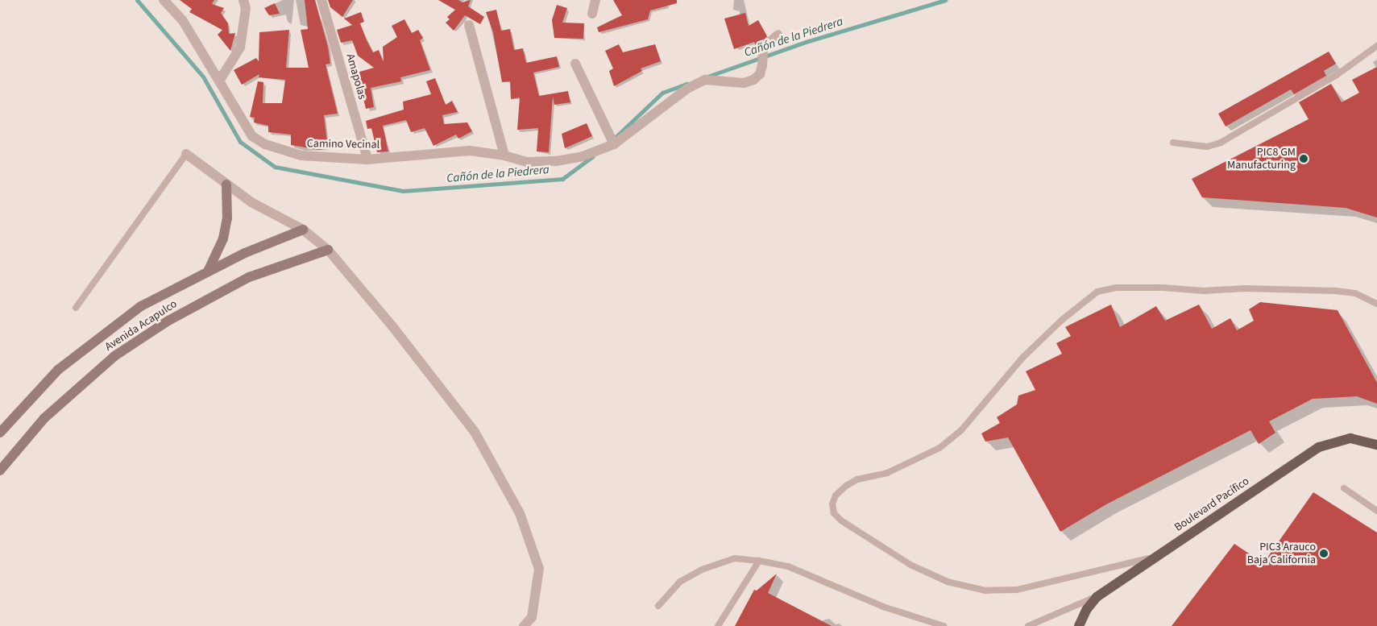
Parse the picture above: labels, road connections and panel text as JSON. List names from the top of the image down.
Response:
{
  "streets": {
    "main road": ["Avenida Acapulco", "Boulevard Pacífico"],
    "street": ["Amapolas", "Camino Vecinal"]
  },
  "crossings": [
    ["Amapolas", "Camino Vecinal"]
  ],
  "water": ["Cañón de la Piedrera"],
  "places": ["PIC8 GM Manufacturing", "PIC3 Arauco Baja California"]
}
